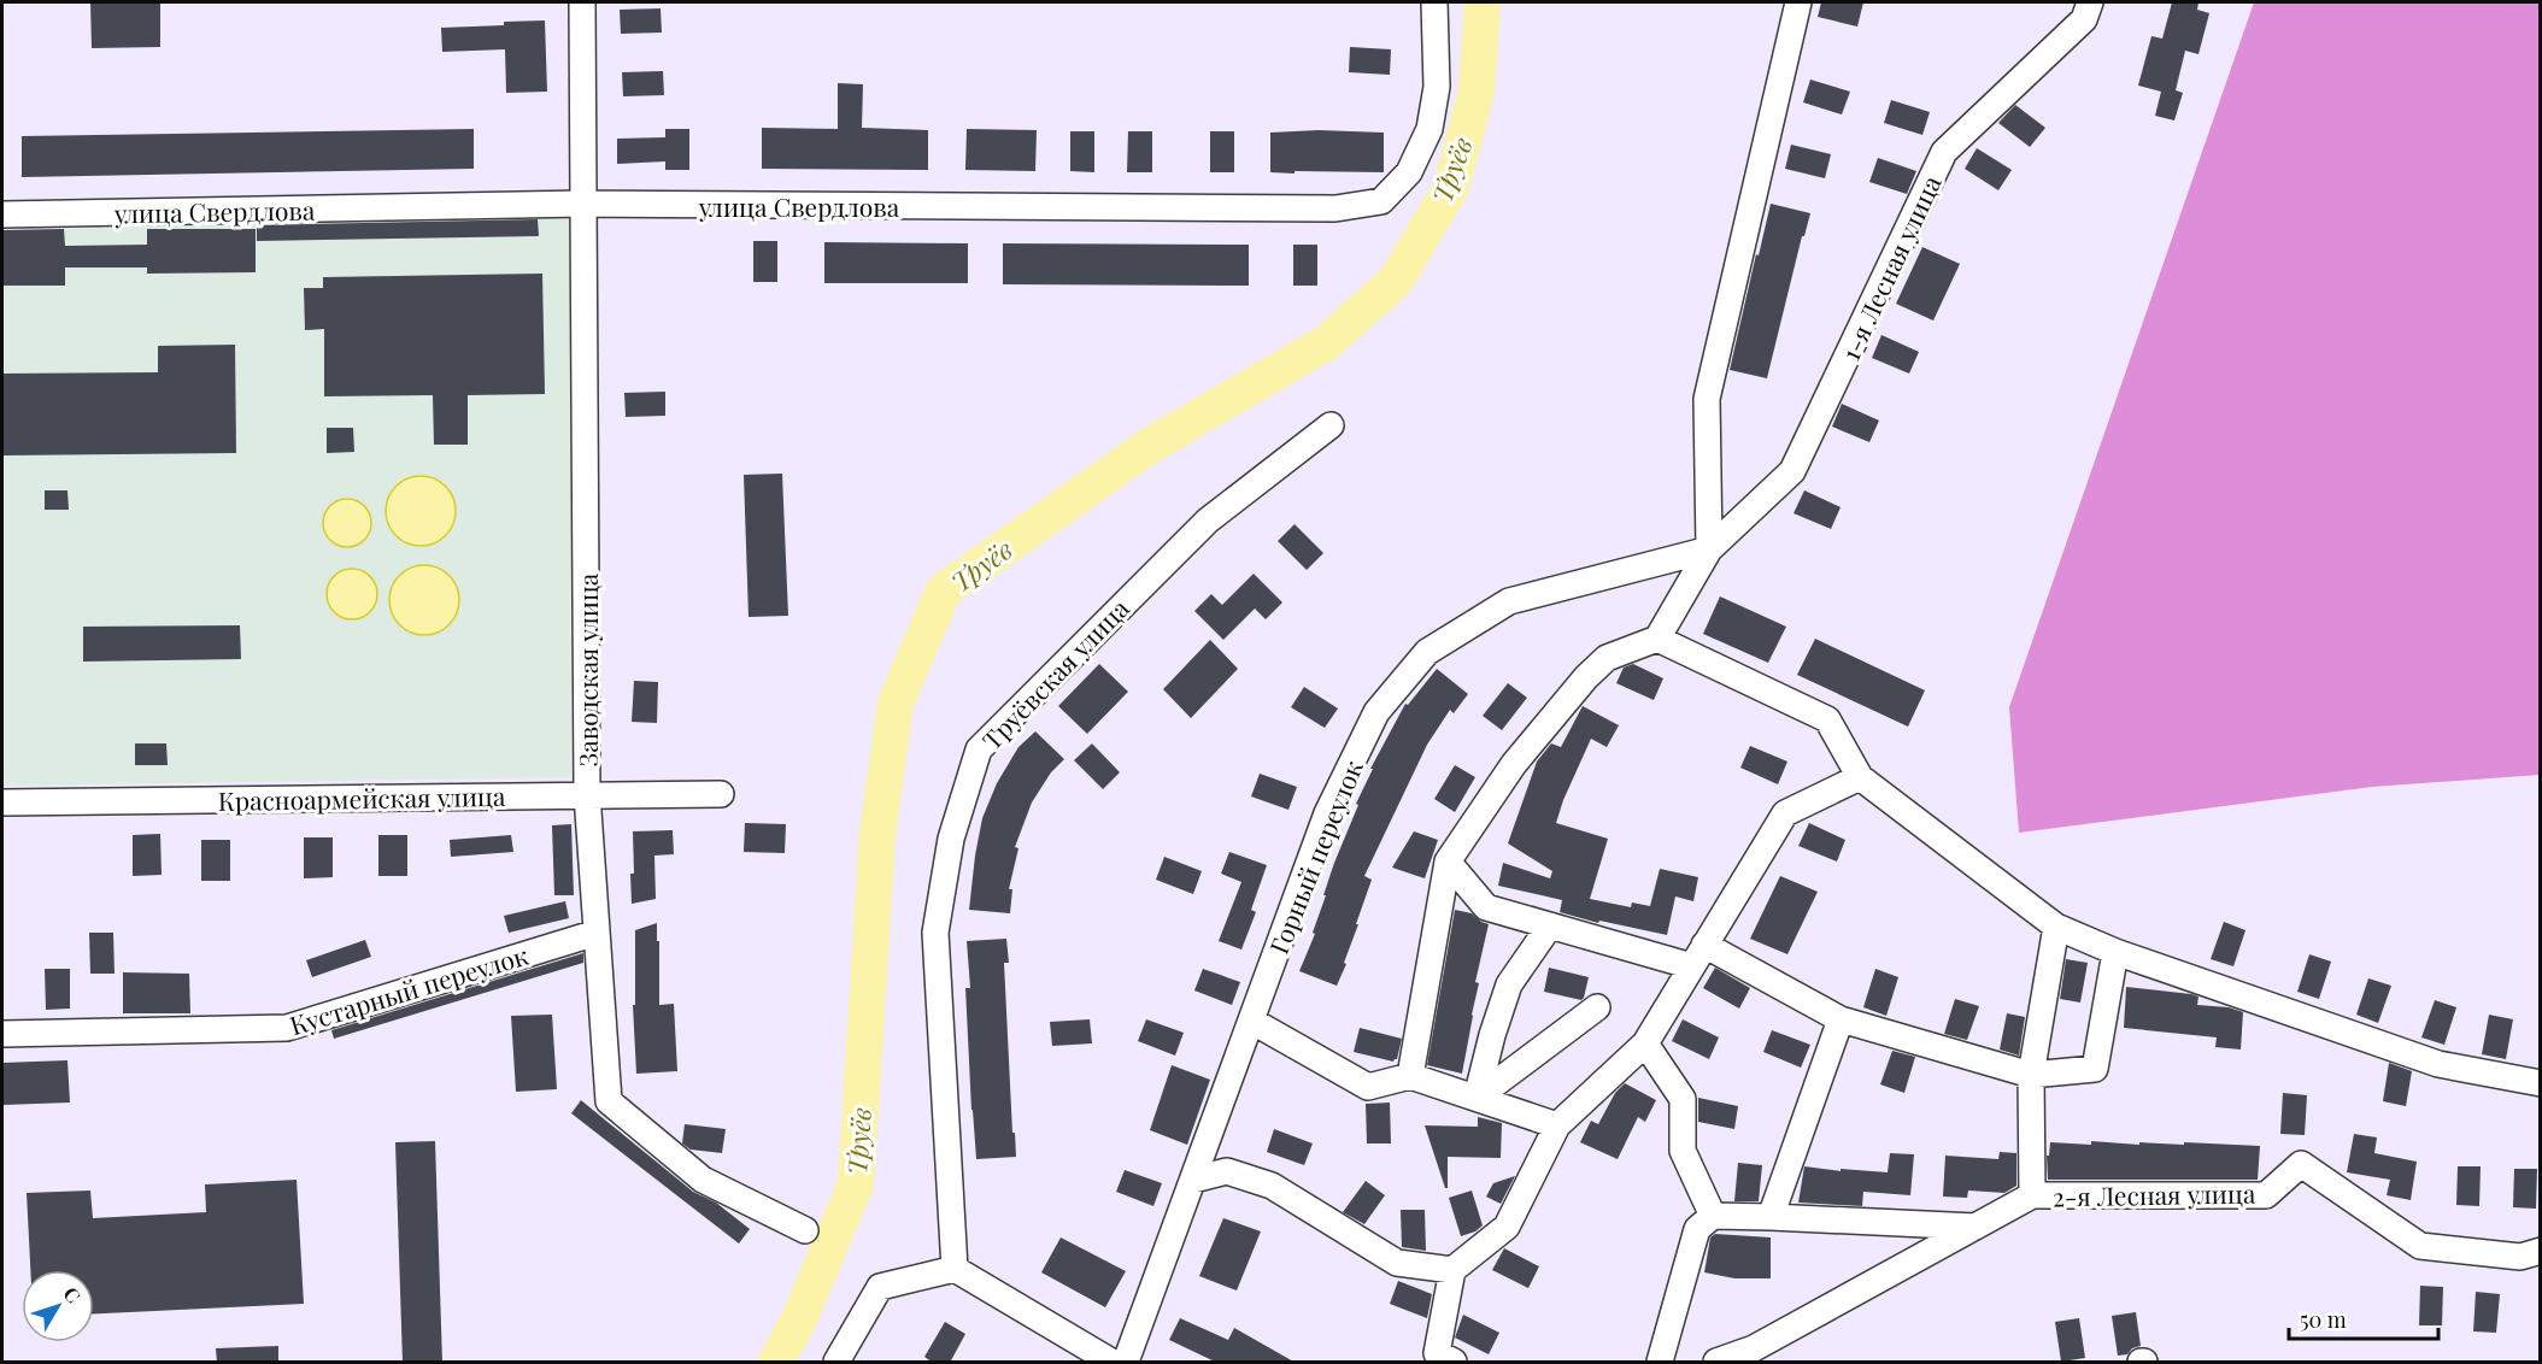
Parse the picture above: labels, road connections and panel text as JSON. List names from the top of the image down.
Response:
{
  "streets": {
    "street": [
      "улица Свердлова",
      "1-я Лесная улица",
      "Заводская улица",
      "Труёвская улица",
      "Красноармейская улица",
      "Горный переулок",
      "Кустарный переулок",
      "2-я Лесная улица"
    ]
  },
  "crossings": [
    ["улица Свердлова", "Заводская улица"],
    ["1-я Лесная улица", "Горный переулок"],
    ["Заводская улица", "Красноармейская улица"],
    ["Заводская улица", "Кустарный переулок"]
  ],
  "water": ["Труёв"],
  "scale_bar": "50 m",
  "north": "top right"
}
